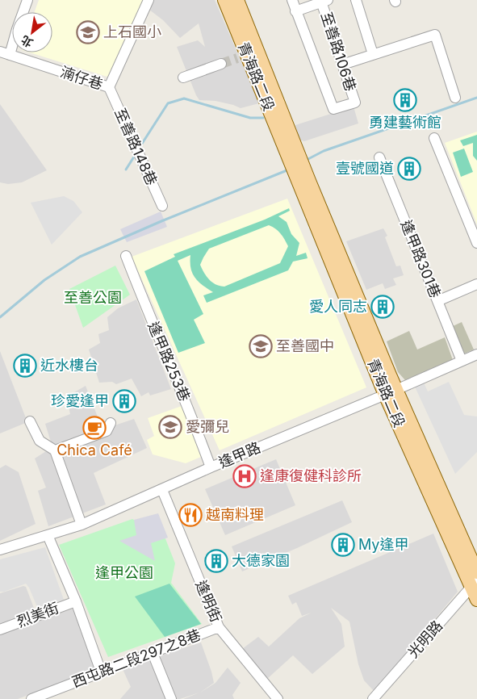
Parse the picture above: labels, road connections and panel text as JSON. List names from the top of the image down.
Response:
{
  "streets": {
    "main road": ["青海路二段"],
    "street": [
      "至善路106巷",
      "湳仔巷",
      "至善路148巷",
      "逢甲路301巷",
      "逢甲路253巷",
      "逢甲路",
      "逢明街",
      "烈美街",
      "光明路",
      "西屯路二段297之8巷"
    ]
  },
  "crossings": [
    ["青海路二段", "逢甲路"],
    ["青海路二段", "光明路"],
    ["湳仔巷", "至善路148巷"],
    ["逢甲路301巷", "逢甲路"],
    ["逢甲路253巷", "逢甲路"],
    ["逢甲路", "逢明街"],
    ["逢明街", "西屯路二段297之8巷"]
  ],
  "parks": ["至善公園", "逢甲公園"],
  "places": {
    "school or university": ["上石國小", "至善國中", "愛彌兒"],
    "building": [
      "勇建藝術館",
      "壹號國道",
      "愛人同志",
      "近水樓台",
      "珍愛逢甲",
      "My逢甲",
      "大德家園"
    ],
    "cafe": ["Chica Café"],
    "hospital": ["逢康復健科診所"],
    "restaurant": ["越南料理"]
  },
  "north": "bottom left"
}
